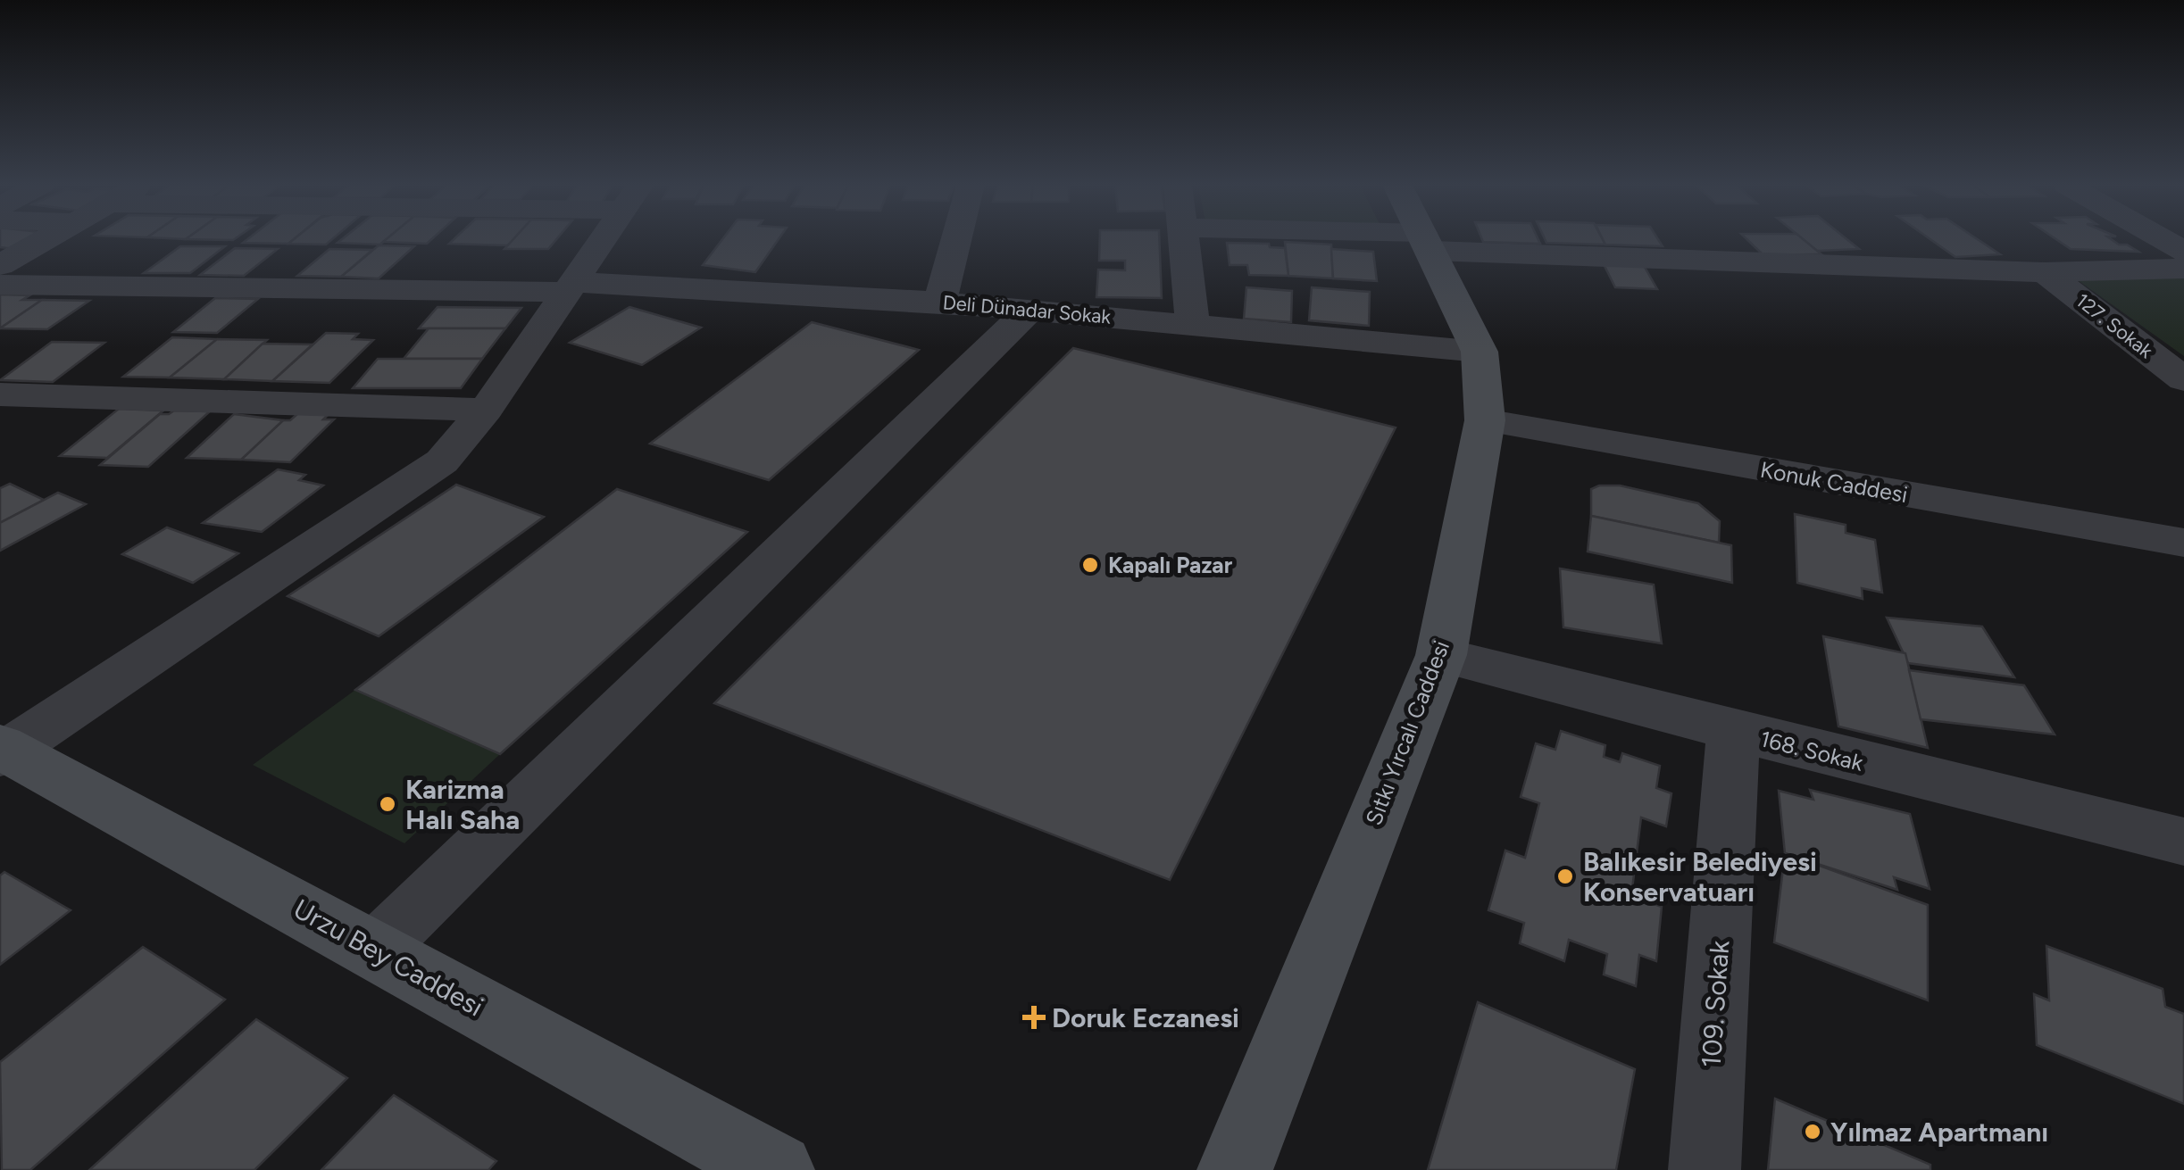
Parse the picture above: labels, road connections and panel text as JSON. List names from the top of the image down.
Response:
{
  "streets": {
    "main road": ["Sıtkı Yırcalı Caddesi", "Urzu Bey Caddesi"],
    "street": [
      "Deli Dünadar Sokak",
      "127. Sokak",
      "Konuk Caddesi",
      "168. Sokak",
      "109. Sokak"
    ]
  },
  "crossings": [
    ["Deli Dünadar Sokak", "Sıtkı Yırcalı Caddesi"],
    ["Konuk Caddesi", "Sıtkı Yırcalı Caddesi"],
    ["Sıtkı Yırcalı Caddesi", "168. Sokak"],
    ["168. Sokak", "109. Sokak"]
  ],
  "places": {
    "other": [
      "Kapalı Pazar",
      "Karizma Halı Saha",
      "Balıkesir Belediyesi Konservatuarı",
      "Yılmaz Apartmanı"
    ],
    "health": ["Doruk Eczanesi"]
  }
}
